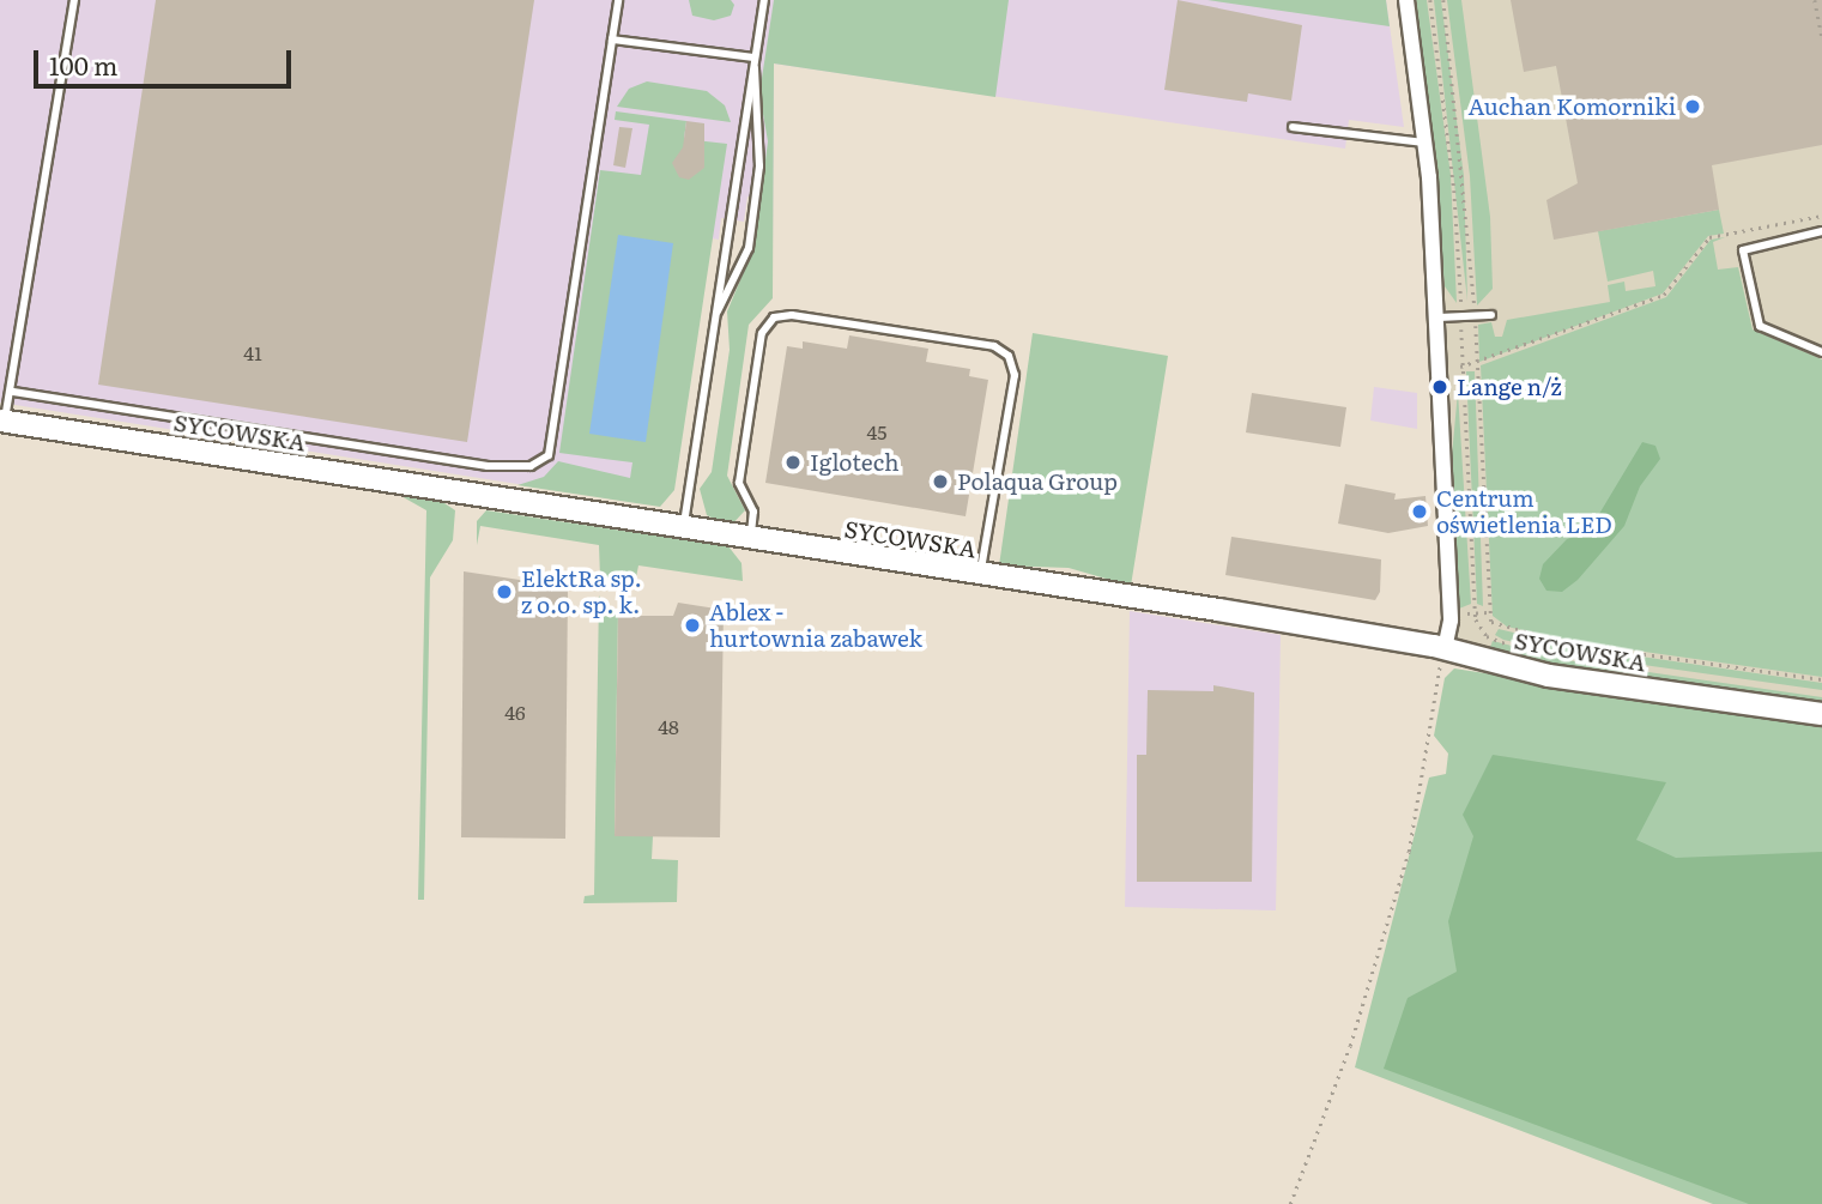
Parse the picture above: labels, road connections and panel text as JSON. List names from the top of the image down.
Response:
{
  "streets": {
    "street": ["SYCOWSKA"]
  },
  "places": [
    "Auchan Komorniki",
    "Lange n/ż",
    "Iglotech",
    "Polaqua Group",
    "Centrum oświetlenia LED",
    "ElektRa sp. z o.o. sp. k.",
    "Ablex - hurtownia zabawek"
  ],
  "house_numbers": [
    "41",
    "45",
    "46",
    "48"
  ],
  "scale_bar": "100 m"
}
